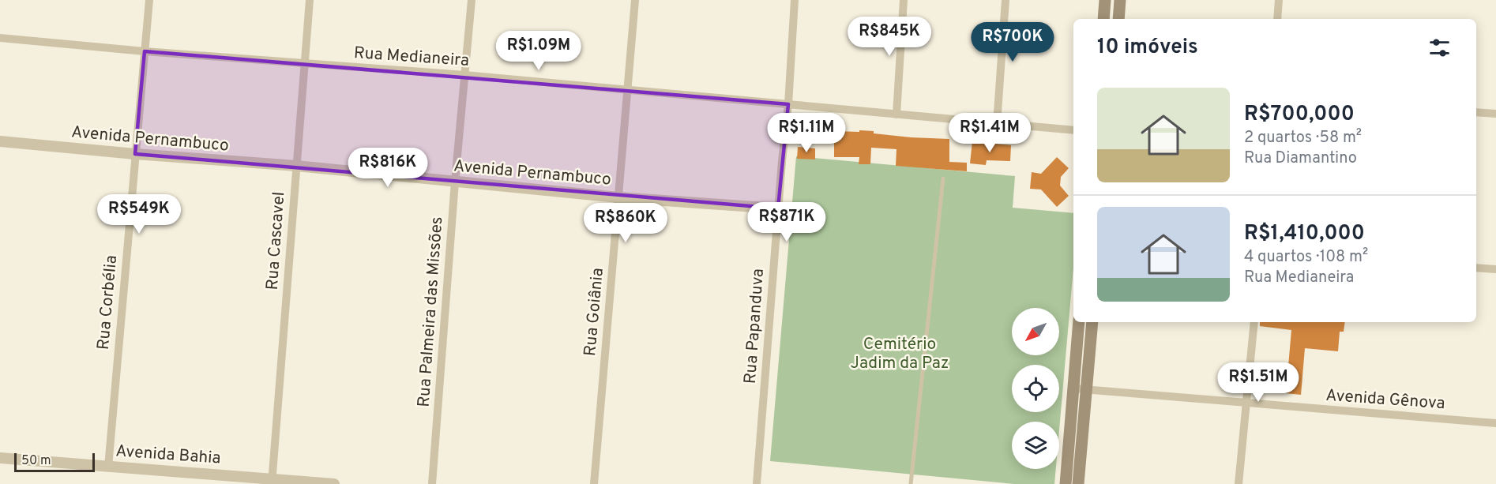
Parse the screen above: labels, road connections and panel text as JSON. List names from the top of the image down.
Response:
{
  "streets": {
    "street": [
      "Rua Medianeira",
      "Avenida Pernambuco",
      "Rua Cascavel",
      "Rua Corbélia",
      "Rua Palmeira das Missões",
      "Rua Goiânia",
      "Rua Papanduva",
      "Avenida Gênova",
      "Avenida Bahia"
    ]
  },
  "crossings": [
    ["Rua Medianeira", "Rua Cascavel"],
    ["Rua Medianeira", "Rua Corbélia"],
    ["Rua Medianeira", "Rua Palmeira das Missões"],
    ["Rua Medianeira", "Rua Goiânia"],
    ["Rua Medianeira", "Rua Papanduva"],
    ["Avenida Pernambuco", "Rua Cascavel"],
    ["Avenida Pernambuco", "Rua Corbélia"],
    ["Avenida Pernambuco", "Rua Palmeira das Missões"],
    ["Avenida Pernambuco", "Rua Goiânia"],
    ["Avenida Pernambuco", "Rua Papanduva"],
    ["Rua Cascavel", "Avenida Bahia"],
    ["Rua Corbélia", "Avenida Bahia"]
  ],
  "parks": ["Cemitério Jadim da Paz"],
  "scale_bar": "50 m",
  "north": "bottom left",
  "page": {
    "price": [
      "R$845K",
      "R$700K",
      "R$1.09M",
      "R$1.11M",
      "R$1.41M",
      "R$816K",
      "R$549K",
      "R$871K",
      "R$860K",
      "R$1.51M"
    ],
    "heading": "10 imóveis",
    "list": [
      {
        "name": "R$700,000",
        "note": "2 quartos · 58 m² · Rua Diamantino"
      },
      {
        "name": "R$1,410,000",
        "note": "4 quartos · 108 m² · Rua Medianeira"
      }
    ],
    "scale": "50 m"
  }
}
